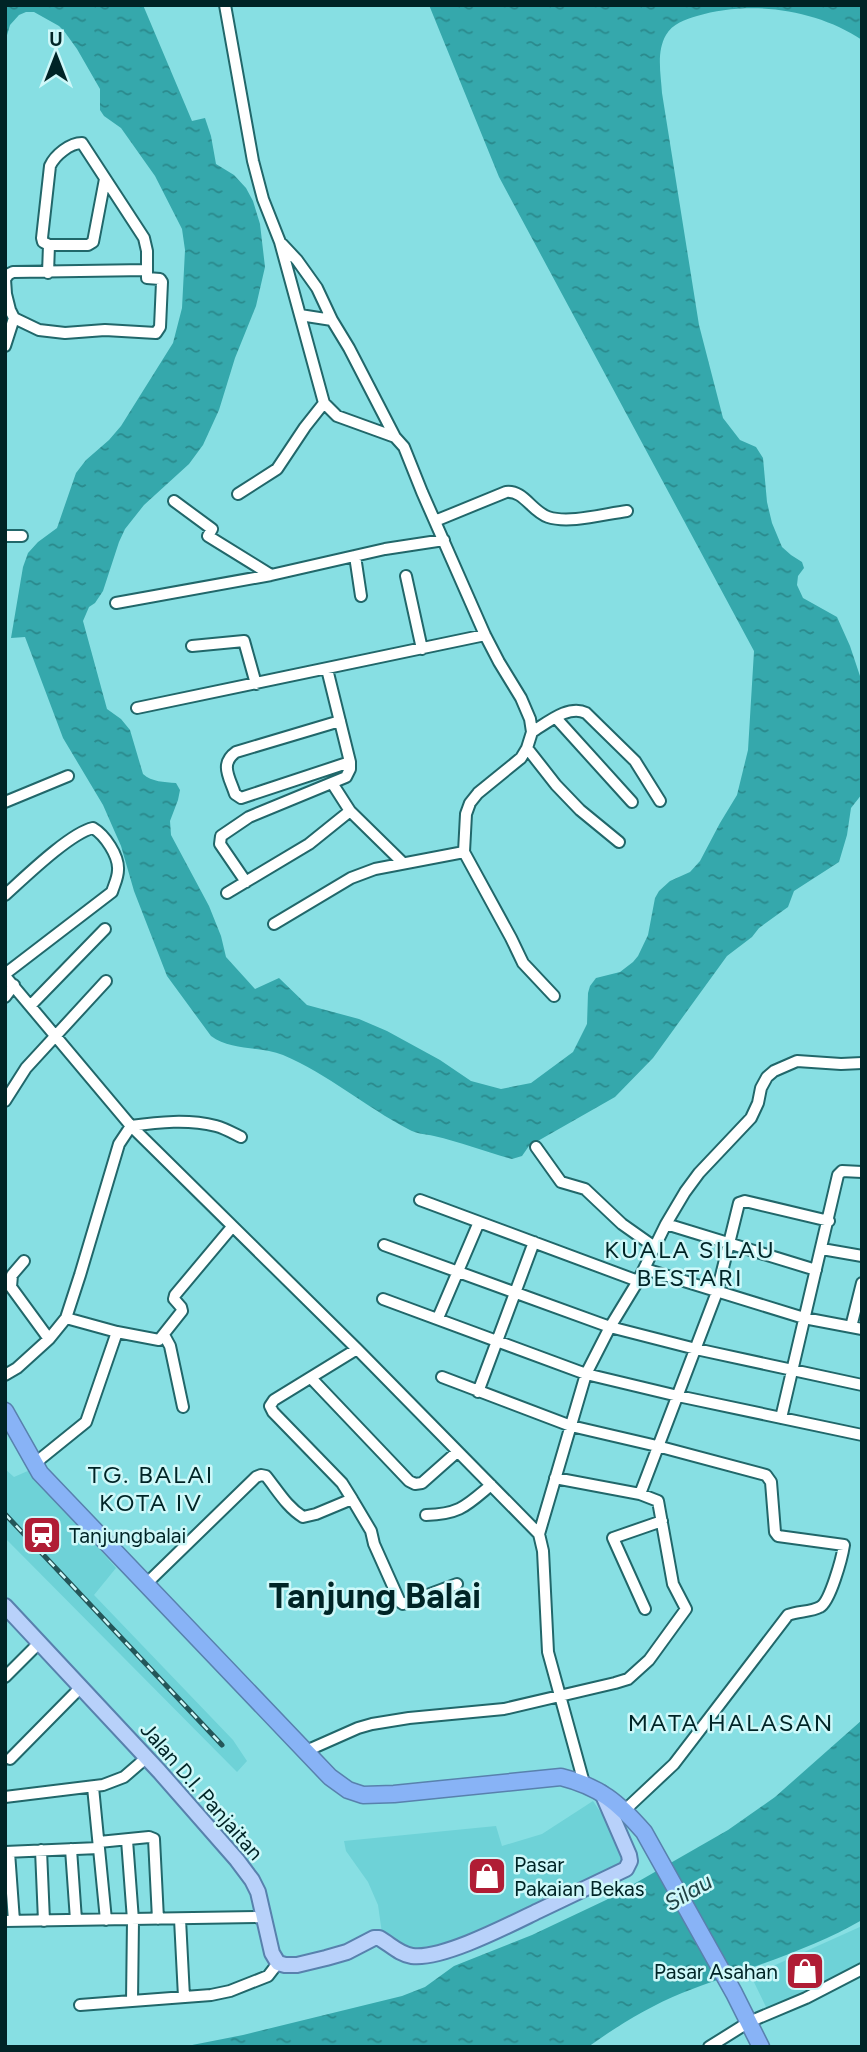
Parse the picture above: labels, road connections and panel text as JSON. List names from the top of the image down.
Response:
{
  "streets": {
    "main road": ["Jalan D.I. Panjaitan"]
  },
  "districts": [
    "KUALA SILAU BESTARI",
    "TG. BALAI KOTA IV",
    "Tanjung Balai",
    "MATA HALASAN"
  ],
  "water": ["Silau"],
  "places": {
    "station": ["Tanjungbalai"],
    "shop": ["Pasar Pakaian Bekas", "Pasar Asahan"]
  },
  "north": "top"
}
